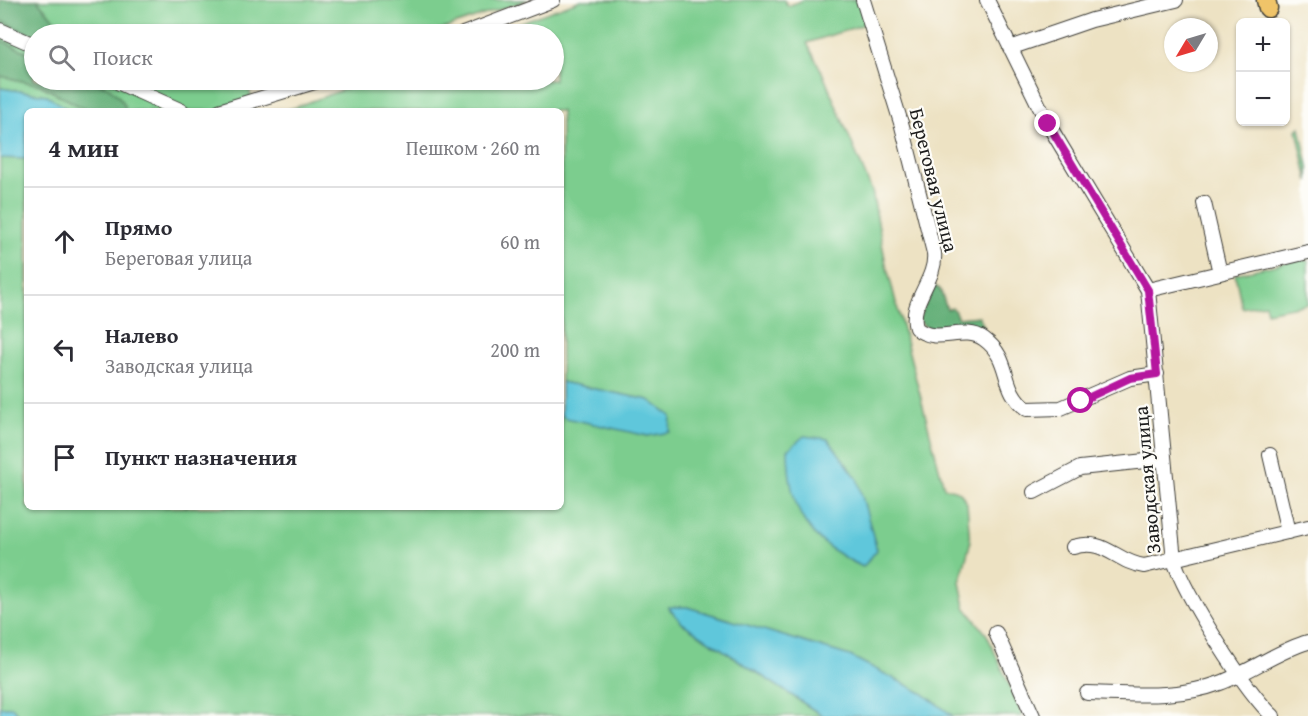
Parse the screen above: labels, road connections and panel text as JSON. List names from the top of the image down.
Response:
{
  "streets": {
    "street": ["Береговая улица", "Заводская улица"]
  },
  "crossings": [
    ["Береговая улица", "Заводская улица"]
  ],
  "north": "bottom left",
  "page": {
    "map_buttons": ["+", "−"],
    "search": "Поиск",
    "heading": ["4 мин", "Пешком · 260 m"],
    "list": [
      ["Прямо", "Береговая улица", "60 m"],
      ["Налево", "Заводская улица", "200 m"],
      "Пункт назначения"
    ]
  }
}
